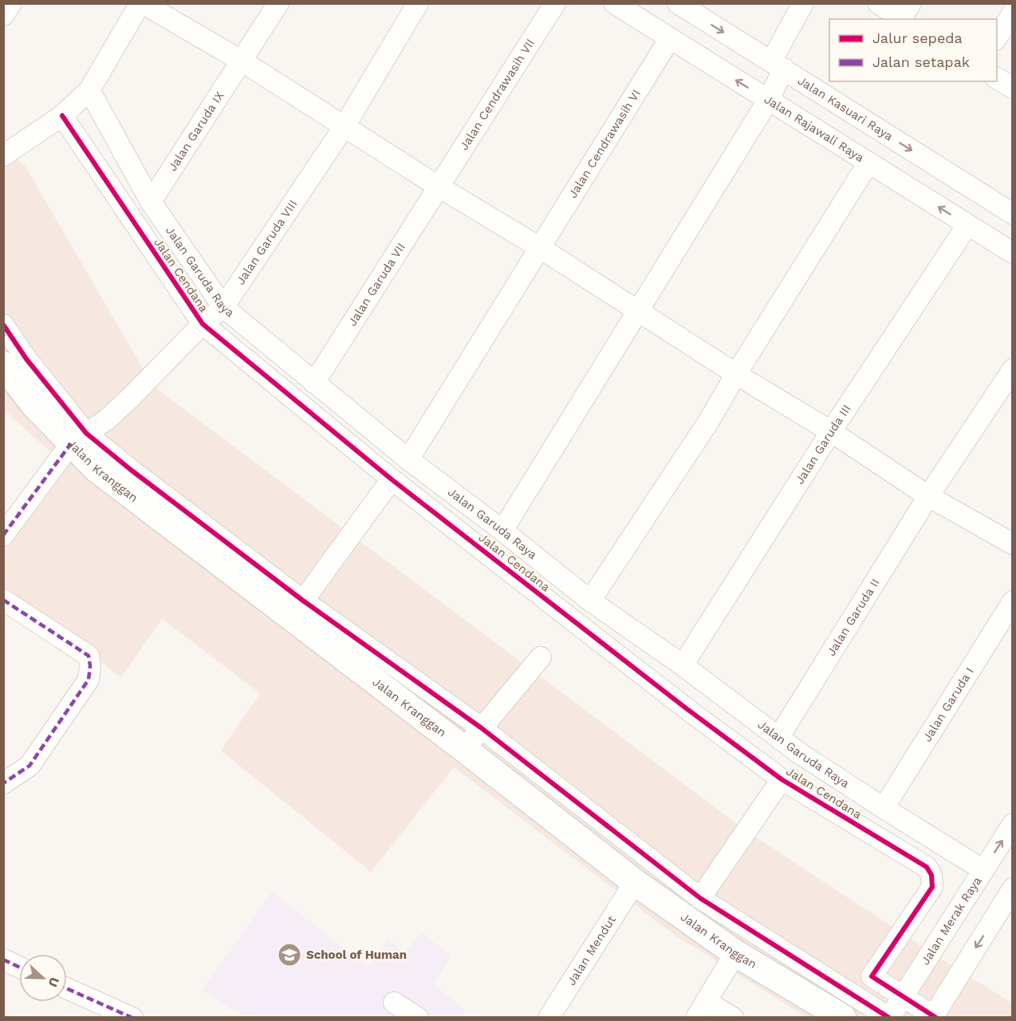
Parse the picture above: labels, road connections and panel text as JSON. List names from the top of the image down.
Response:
{
  "streets": {
    "main road": ["Jalan Kranggan"],
    "street": [
      "Jalan Cendrawasih VII",
      "Jalan Kasuari Raya",
      "Jalan Rajawali Raya",
      "Jalan Garuda IX",
      "Jalan Cendrawasih VI",
      "Jalan Garuda VIII",
      "Jalan Garuda Raya",
      "Jalan Cendana",
      "Jalan Garuda VII",
      "Jalan Garuda III",
      "Jalan Garuda II",
      "Jalan Garuda I",
      "Jalan Merak Raya",
      "Jalan Mendut"
    ]
  },
  "crossings": [
    ["Jalan Cendrawasih VII", "Jalan Garuda VII"],
    ["Jalan Rajawali Raya", "Jalan Cendrawasih VI"],
    ["Jalan Rajawali Raya", "Jalan Garuda III"],
    ["Jalan Garuda IX", "Jalan Garuda Raya"],
    ["Jalan Cendrawasih VI", "Jalan Garuda Raya"],
    ["Jalan Garuda VIII", "Jalan Garuda Raya"],
    ["Jalan Garuda VIII", "Jalan Cendana"],
    ["Jalan Garuda VIII", "Jalan Kranggan"],
    ["Jalan Garuda Raya", "Jalan Garuda VII"],
    ["Jalan Garuda Raya", "Jalan Garuda III"],
    ["Jalan Garuda Raya", "Jalan Garuda II"],
    ["Jalan Garuda Raya", "Jalan Garuda I"],
    ["Jalan Garuda Raya", "Jalan Merak Raya"],
    ["Jalan Cendana", "Jalan Merak Raya"],
    ["Jalan Kranggan", "Jalan Mendut"]
  ],
  "one_way": ["Jalan Kasuari Raya", "Jalan Rajawali Raya"],
  "places": {
    "school or university": ["School of Human"]
  },
  "legend": ["Jalur sepeda", "Jalan setapak"],
  "north": "right"
}
